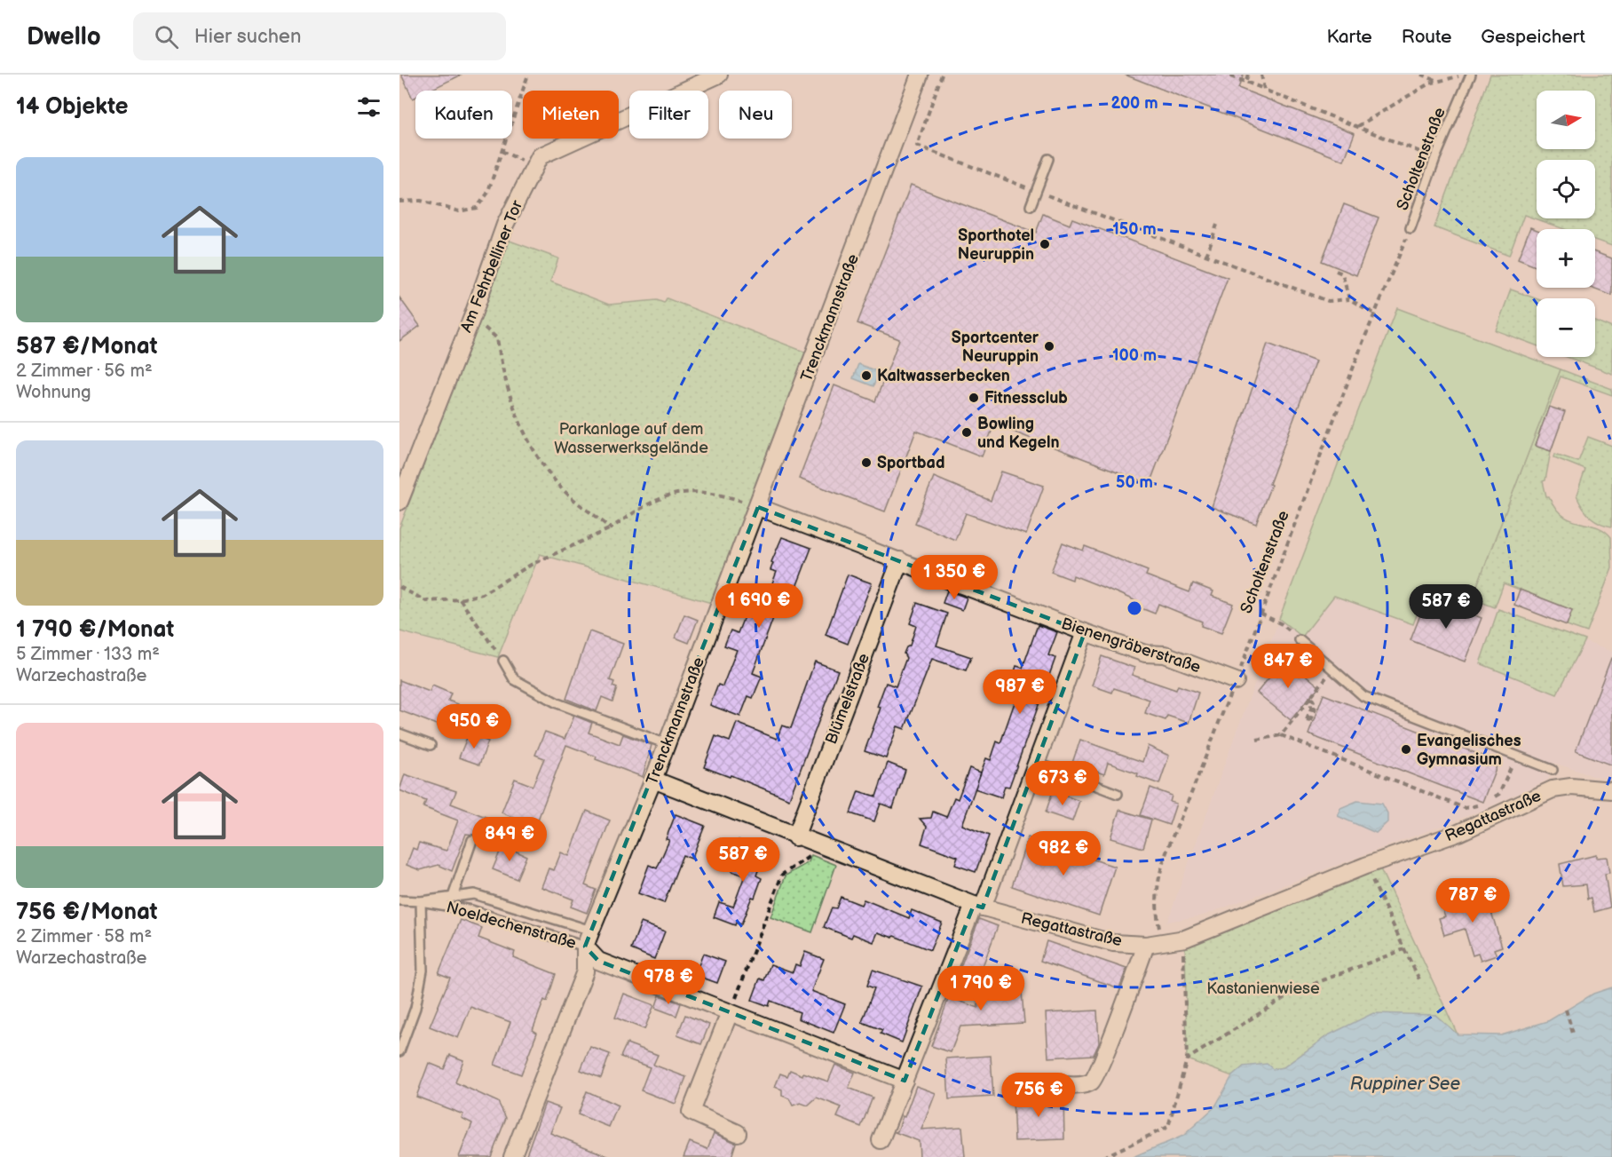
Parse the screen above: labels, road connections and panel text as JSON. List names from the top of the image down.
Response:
{
  "streets": {
    "street": [
      "Am Fehrbelliner Tor",
      "Trenckmannstraße",
      "Bienengräberstraße",
      "Blümelstraße",
      "Regattastraße",
      "Noeldechenstraße"
    ],
    "lane": ["Scholtenstraße"]
  },
  "crossings": [
    ["Scholtenstraße", "Bienengräberstraße"],
    ["Scholtenstraße", "Regattastraße"],
    ["Trenckmannstraße", "Bienengräberstraße"],
    ["Trenckmannstraße", "Regattastraße"],
    ["Trenckmannstraße", "Noeldechenstraße"],
    ["Bienengräberstraße", "Blümelstraße"],
    ["Blümelstraße", "Regattastraße"]
  ],
  "water": ["Ruppiner See"],
  "parks": ["Parkanlage auf dem Wasserwerksgelände", "Kastanienwiese"],
  "places": [
    "Sporthotel Neuruppin",
    "Sportcenter Neuruppin",
    "Kaltwasserbecken",
    "Fitnessclub",
    "Bowling und Kegeln",
    "Sportbad",
    "Evangelisches Gymnasium"
  ],
  "north": "right",
  "page": {
    "header": "Dwello",
    "search": "Hier suchen",
    "nav": ["Karte", "Route", "Gespeichert"],
    "heading": "14 Objekte",
    "map_buttons": ["+", "−"],
    "chip": [
      "Kaufen",
      "Mieten",
      "Filter",
      "Neu"
    ],
    "list": [
      {
        "name": "587 €/Monat",
        "note": "2 Zimmer · 56 m² · Wohnung"
      },
      {
        "name": "1 790 €/Monat",
        "note": "5 Zimmer · 133 m² · Warzechastraße"
      },
      {
        "name": "756 €/Monat",
        "note": "2 Zimmer · 58 m² · Warzechastraße"
      }
    ],
    "price": [
      "1 350 €",
      "1 690 €",
      "587 €",
      "847 €",
      "987 €",
      "950 €",
      "673 €",
      "849 €",
      "982 €",
      "587 €",
      "787 €",
      "978 €",
      "1 790 €",
      "756 €"
    ]
  },
  "rings": [
    "200 m",
    "150 m",
    "100 m",
    "50 m"
  ]
}
